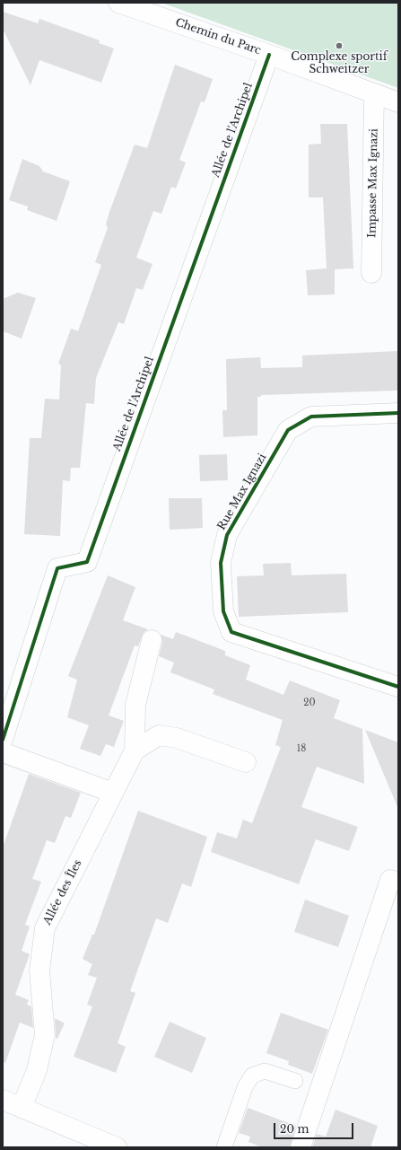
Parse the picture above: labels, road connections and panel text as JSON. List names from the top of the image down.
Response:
{
  "streets": {
    "street": [
      "Chemin du Parc",
      "Allée de l'Archipel",
      "Impasse Max Ignazi",
      "Rue Max Ignazi",
      "Allée des Îles"
    ]
  },
  "crossings": [
    ["Chemin du Parc", "Allée de l'Archipel"],
    ["Chemin du Parc", "Impasse Max Ignazi"]
  ],
  "places": ["Complexe sportif Schweitzer"],
  "house_numbers": ["20", "18"],
  "scale_bar": "20 m"
}
